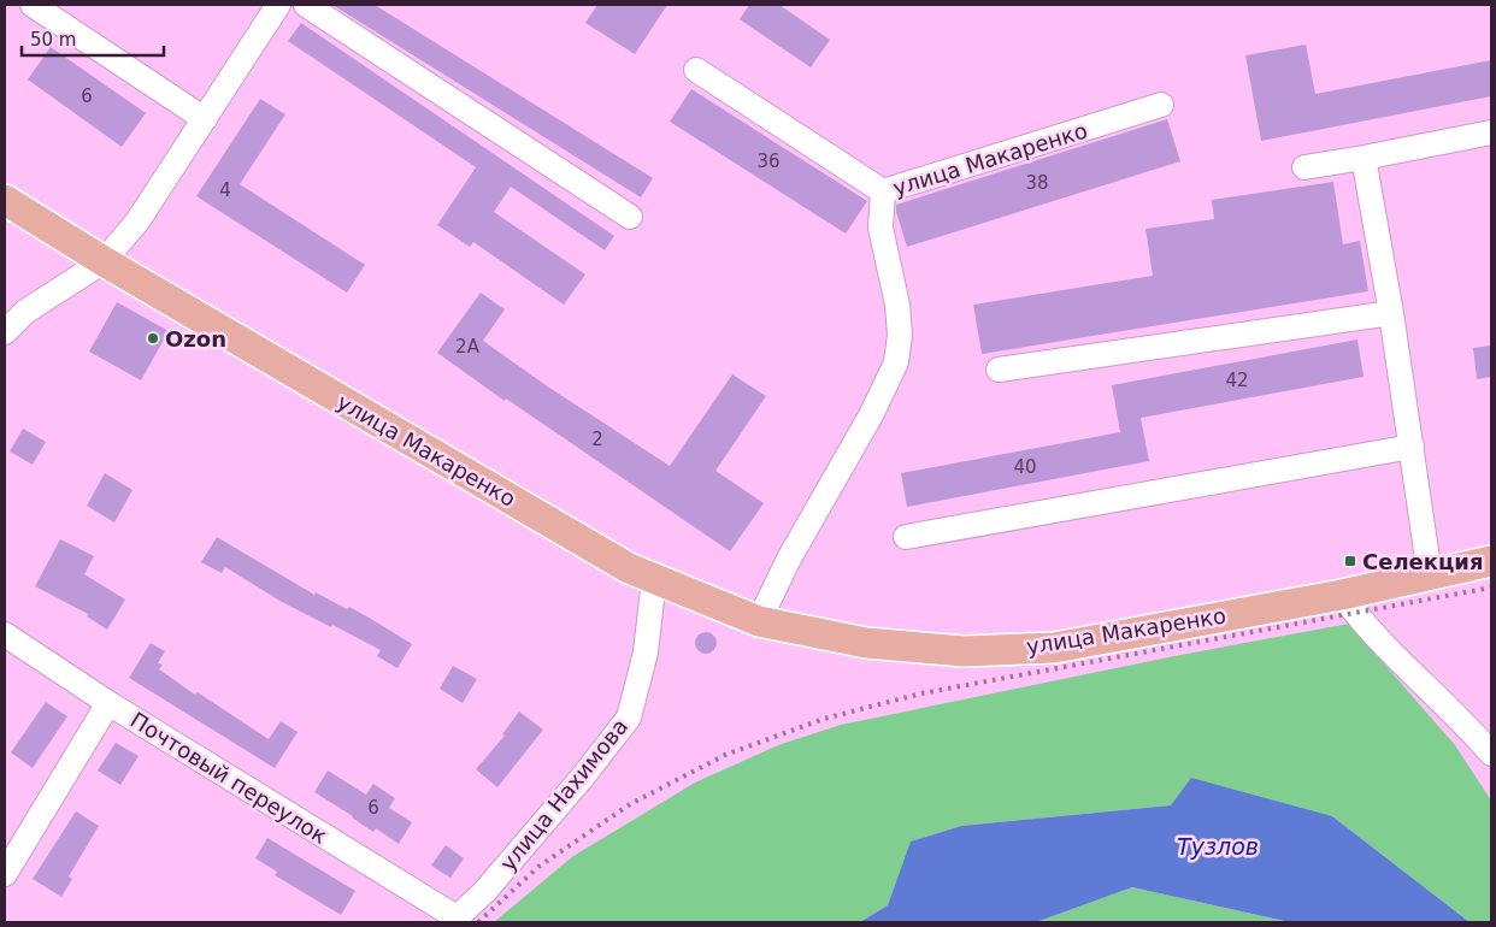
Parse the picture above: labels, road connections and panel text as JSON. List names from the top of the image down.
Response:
{
  "streets": {
    "main road": ["улица Макаренко"],
    "street": ["Почтовый переулок", "улица Нахимова"]
  },
  "crossings": [
    ["улица Макаренко", "улица Нахимова"],
    ["Почтовый переулок", "улица Нахимова"]
  ],
  "water": ["Тузлов"],
  "places": {
    "other": ["Ozon"],
    "transit": ["Селекция"]
  },
  "house_numbers": [
    "6",
    "36",
    "38",
    "4",
    "2А",
    "42",
    "2",
    "40",
    "6"
  ],
  "scale_bar": "50 m"
}
